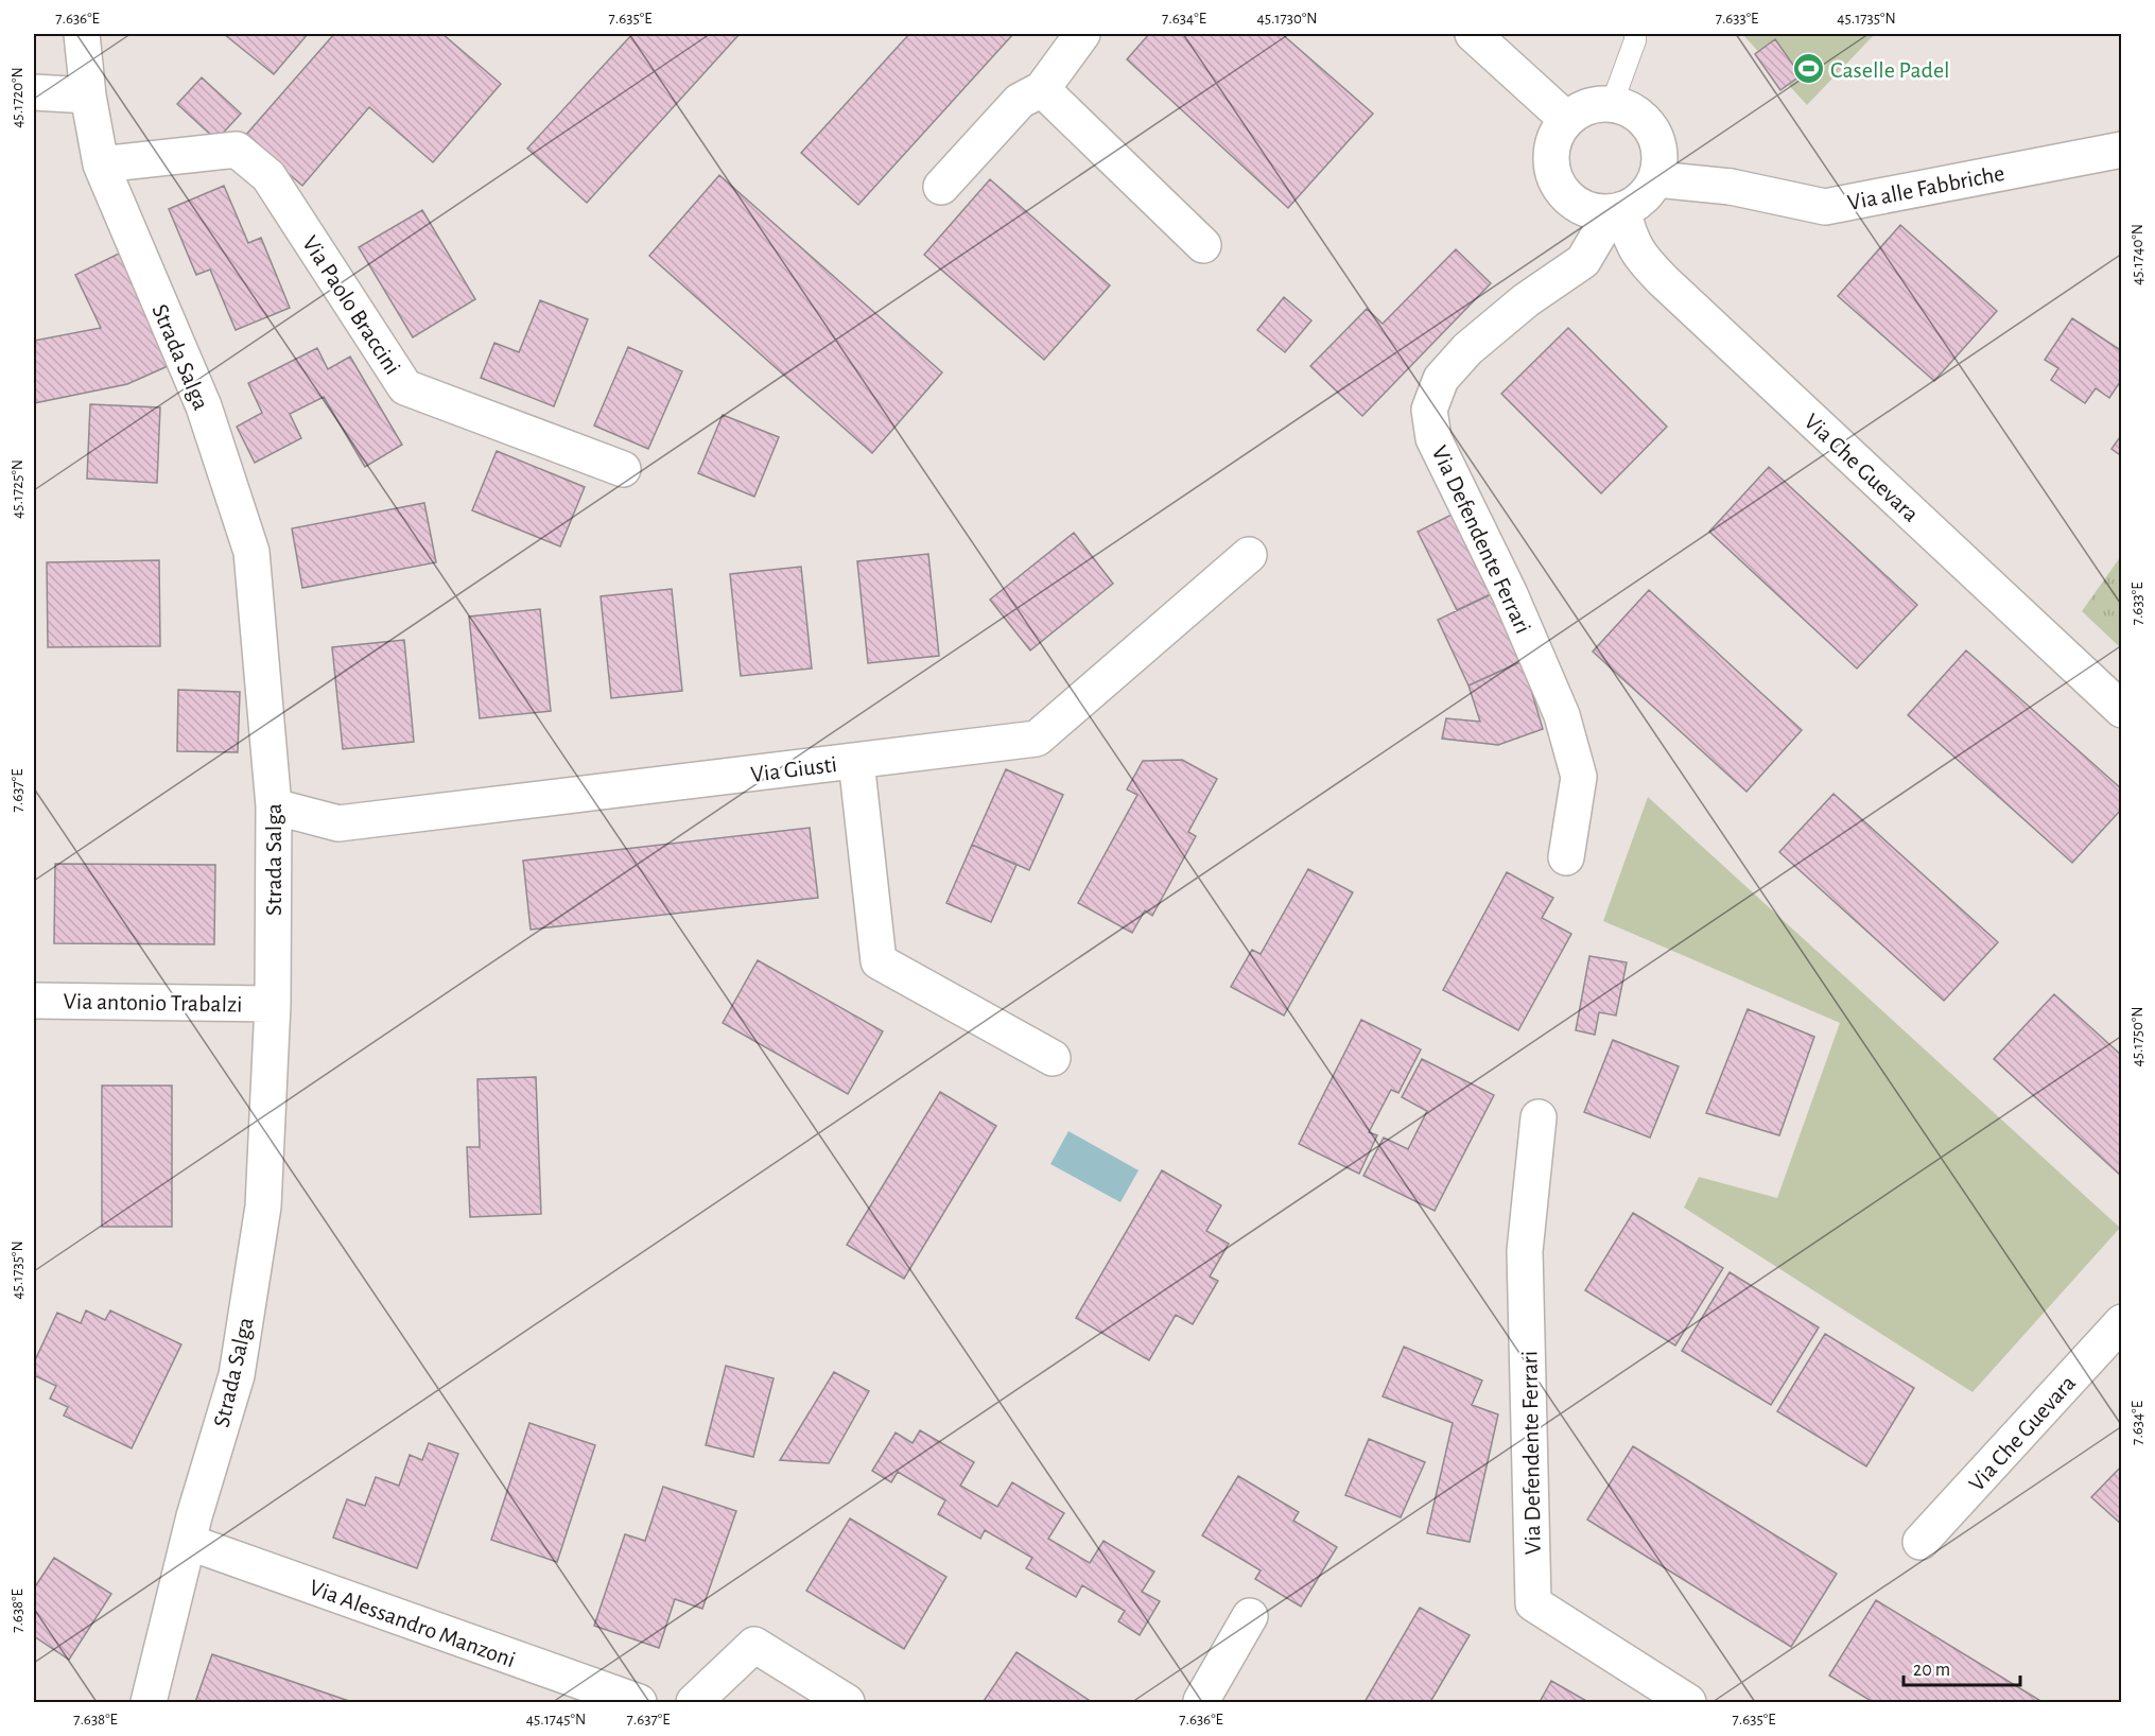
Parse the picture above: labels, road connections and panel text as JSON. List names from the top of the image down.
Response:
{
  "streets": {
    "street": [
      "Via alle Fabbriche",
      "Via Paolo Braccini",
      "Strada Salga",
      "Via Che Guevara",
      "Via Defendente Ferrari",
      "Via Giusti",
      "Via antonio Trabalzi",
      "Via Alessandro Manzoni"
    ]
  },
  "crossings": [
    ["Via alle Fabbriche", "Via Che Guevara"],
    ["Via alle Fabbriche", "Via Defendente Ferrari"],
    ["Via Paolo Braccini", "Strada Salga"],
    ["Strada Salga", "Via Giusti"],
    ["Strada Salga", "Via antonio Trabalzi"],
    ["Strada Salga", "Via Alessandro Manzoni"],
    ["Via Che Guevara", "Via Defendente Ferrari"]
  ],
  "places": {
    "sports": ["Caselle Padel"]
  },
  "scale_bar": "20 m",
  "coordinates": [
    "7.636°E",
    "7.635°E",
    "7.634°E",
    "45.1730°N",
    "7.633°E",
    "45.1735°N",
    "45.1720°N",
    "45.1740°N",
    "45.1725°N",
    "7.637°E",
    "45.1750°N",
    "7.638°E",
    "45.1745°N"
  ]
}
